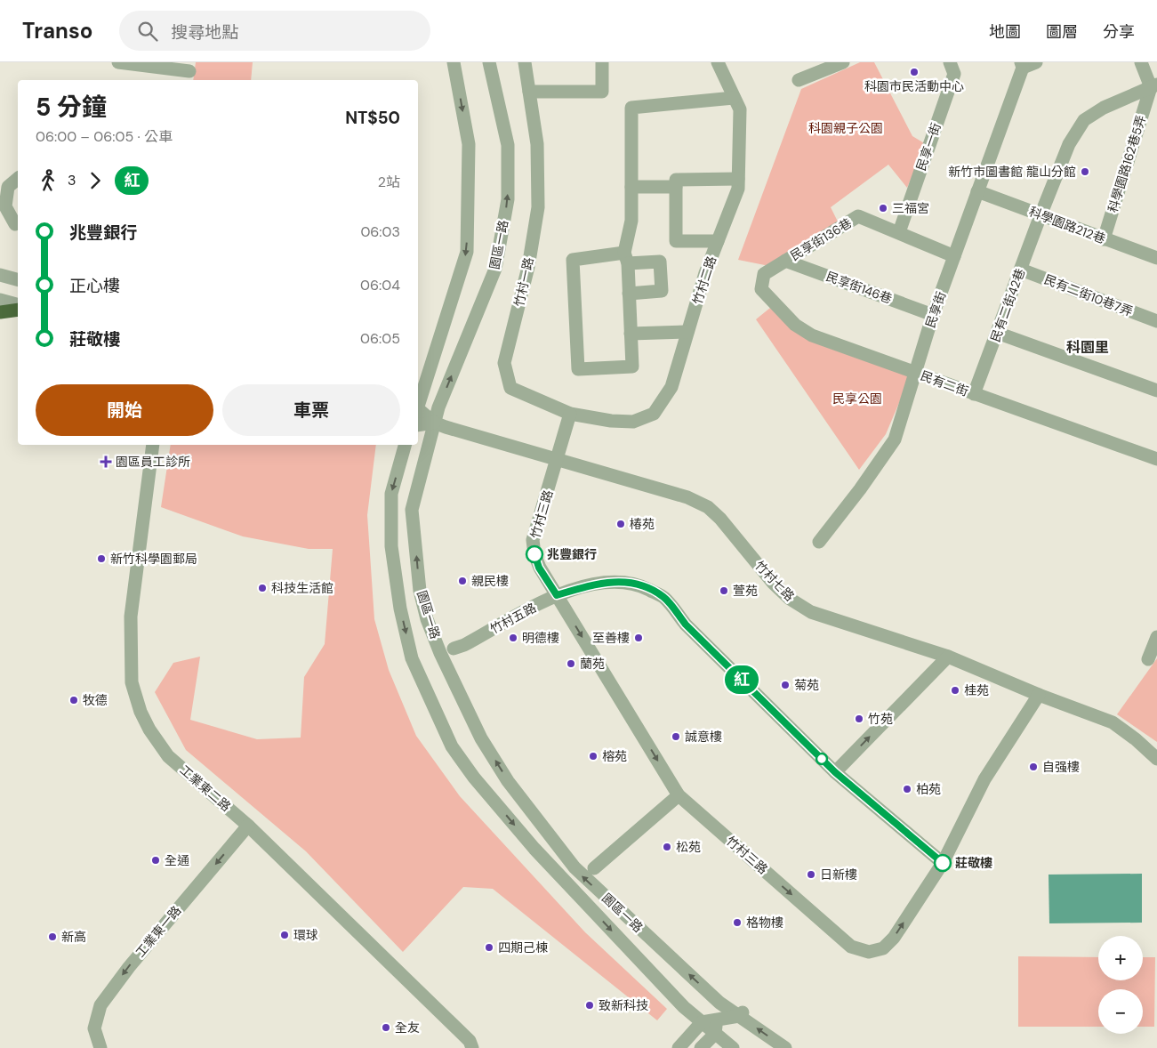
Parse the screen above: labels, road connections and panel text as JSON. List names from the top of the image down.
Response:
{
  "streets": {
    "street": [
      "民享一街",
      "科學園路162巷5弄",
      "科學園路212巷",
      "民享街136巷",
      "園區一路",
      "竹村二路",
      "竹村一路",
      "民享街146巷",
      "民有二街10巷7弄",
      "民有二街42巷",
      "民享街",
      "民有二街",
      "竹村三路",
      "竹村七路",
      "竹村五路",
      "工業東二路",
      "工業東一路"
    ]
  },
  "crossings": [
    ["民享一街", "民享街136巷"],
    ["科學園路162巷5弄", "科學園路212巷"],
    ["科學園路162巷5弄", "民有二街42巷"],
    ["科學園路212巷", "民有二街42巷"],
    ["科學園路212巷", "民享街"],
    ["民享街136巷", "民享街146巷"],
    ["民享街136巷", "民享街"],
    ["民享街136巷", "民有二街"],
    ["園區一路", "竹村七路"],
    ["竹村二路", "竹村一路"],
    ["民享街146巷", "民享街"],
    ["民有二街10巷7弄", "民有二街42巷"],
    ["民有二街42巷", "民有二街"],
    ["民享街", "民有二街"],
    ["竹村三路", "竹村七路"],
    ["竹村三路", "竹村五路"],
    ["工業東二路", "工業東一路"]
  ],
  "one_way": ["工業東一路"],
  "districts": ["科園里"],
  "parks": ["科園親子公園", "民享公園"],
  "places": {
    "other": [
      "科園市民活動中心",
      "新竹市圖書館 龍山分館",
      "三福宮",
      "椿苑",
      "兆豐銀行",
      "新竹科學園郵局",
      "親民樓",
      "科技生活館",
      "萱苑",
      "明德樓",
      "至善樓",
      "蘭苑",
      "菊苑",
      "桂苑",
      "牧德",
      "竹苑",
      "誠意樓",
      "榕苑",
      "自强樓",
      "柏苑",
      "松苑",
      "全通",
      "莊敬樓",
      "日新樓",
      "格物樓",
      "環球",
      "新高",
      "四期己棟",
      "致新科技",
      "全友"
    ],
    "health": ["園區員工診所"]
  },
  "lines": ["bus line 紅"],
  "page": {
    "header": "Transo",
    "search": "搜尋地點",
    "nav": ["地圖", "圖層", "分享"],
    "on_map": "紅",
    "heading": ["5 分鐘", "06:00 – 06:05 · 公車", "NT$50"],
    "legs": ["3", "紅", "2站"],
    "list": [
      {
        "name": "兆豐銀行",
        "value": "06:03"
      },
      {
        "name": "正心樓",
        "value": "06:04"
      },
      {
        "name": "莊敬樓",
        "value": "06:05"
      }
    ],
    "buttons": ["開始", "車票"],
    "map_buttons": ["+", "−"]
  }
}
